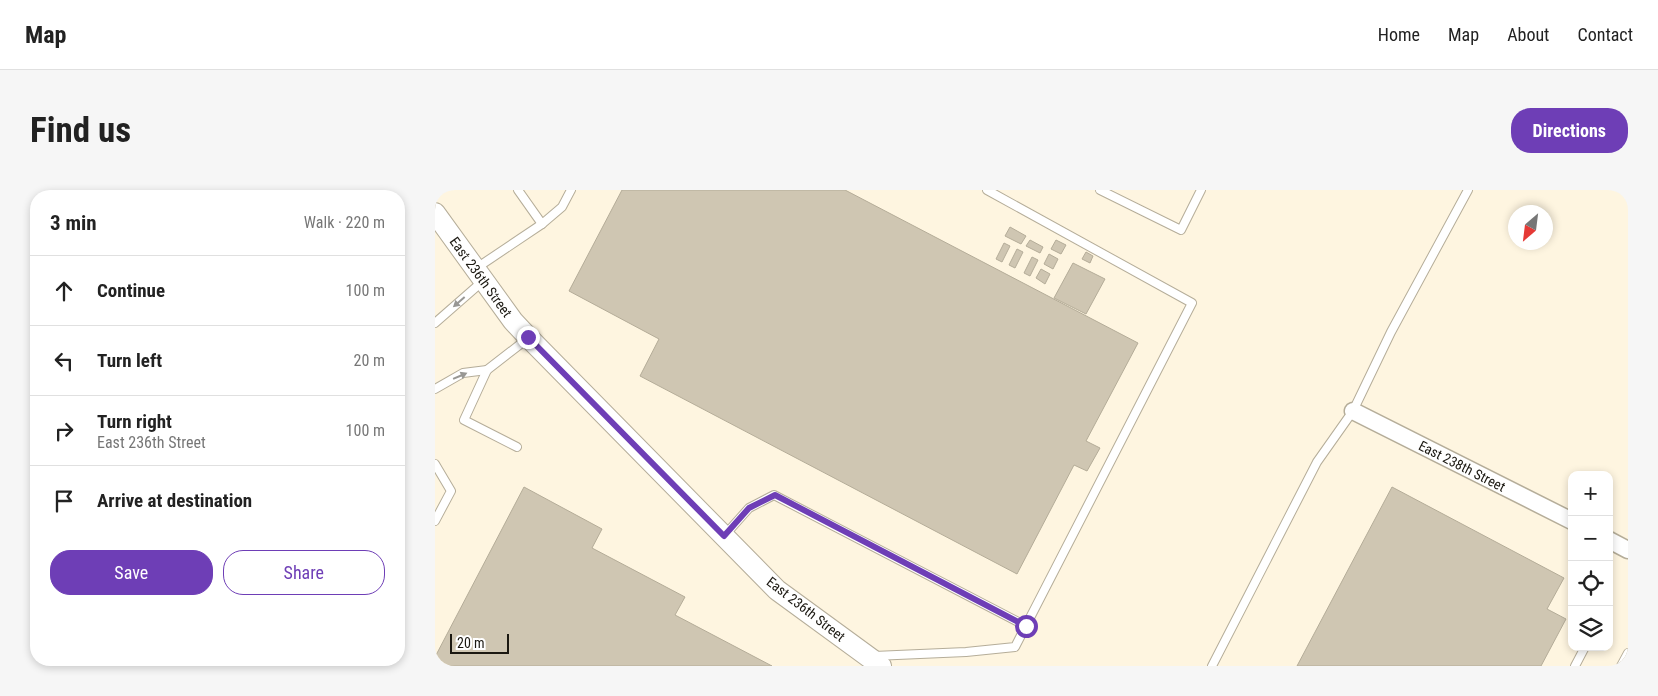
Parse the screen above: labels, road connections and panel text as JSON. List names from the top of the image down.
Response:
{
  "streets": {
    "street": ["East 236th Street", "East 238th Street"]
  },
  "scale_bar": "20 m",
  "north": "bottom left",
  "page": {
    "header": "Map",
    "nav": [
      "Home",
      "Map",
      "About",
      "Contact"
    ],
    "buttons": [
      "Directions",
      ["Save", "Share"]
    ],
    "title": "Find us",
    "heading": ["3 min", "Walk · 220 m"],
    "list": [
      ["Continue", "100 m"],
      ["Turn left", "20 m"],
      ["Turn right", "East 236th Street", "100 m"],
      "Arrive at destination"
    ],
    "map_buttons": ["+", "−"],
    "scale": "20 m"
  }
}
